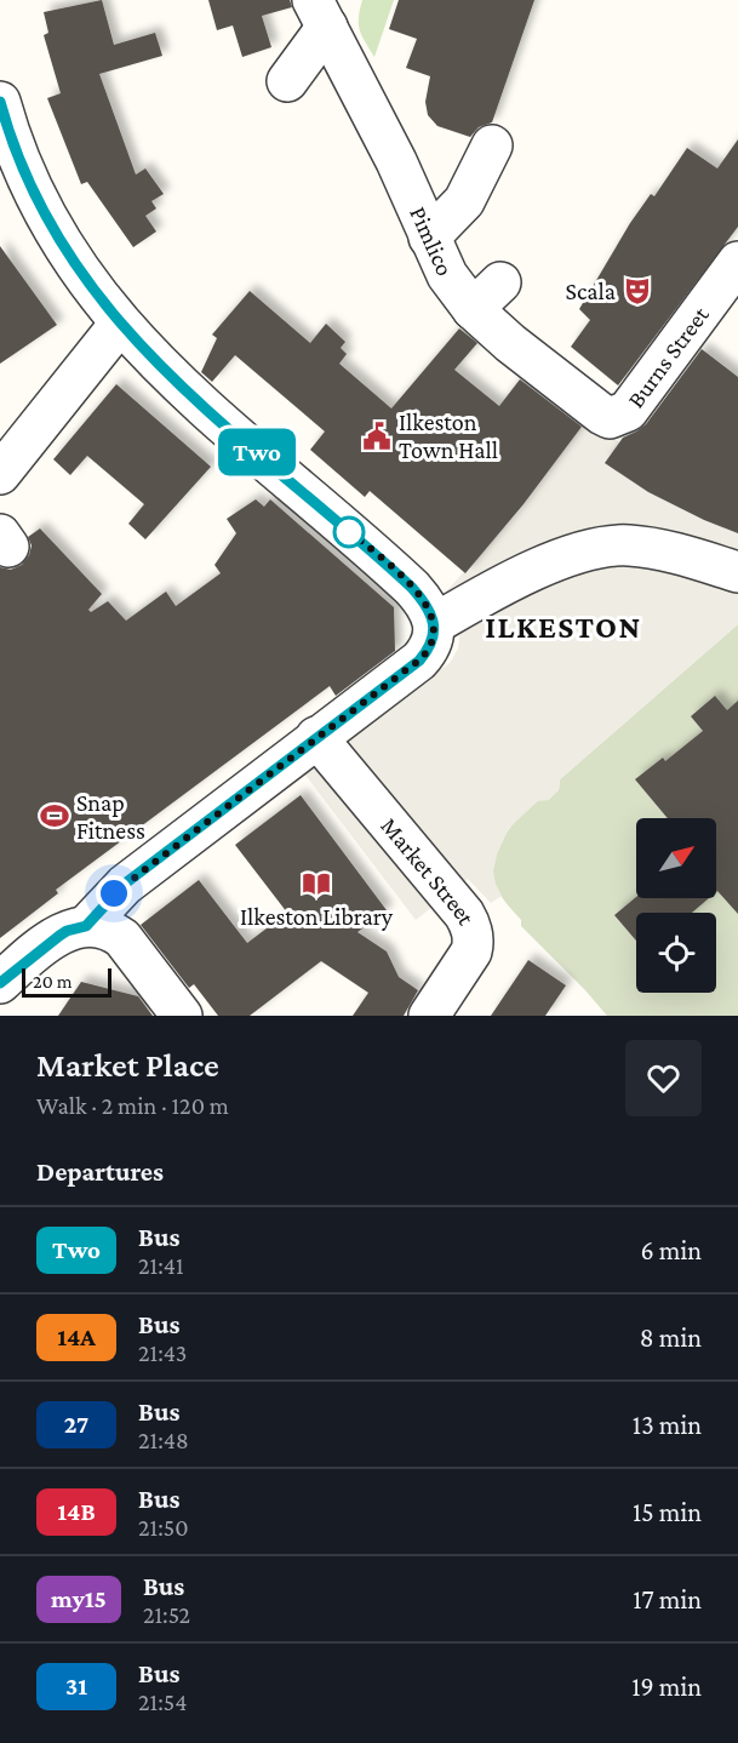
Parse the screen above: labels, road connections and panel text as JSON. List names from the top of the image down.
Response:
{
  "streets": {
    "street": ["Pimlico", "Burns Street", "Market Street"]
  },
  "crossings": [
    ["Pimlico", "Burns Street"]
  ],
  "districts": ["ILKESTON"],
  "places": {
    "theatre": ["Scala"],
    "public building": ["Ilkeston Town Hall"],
    "sports": ["Snap Fitness"],
    "library": ["Ilkeston Library"]
  },
  "lines": ["bus line Two"],
  "scale_bar": "20 m",
  "north": "top right",
  "page": {
    "on_map": "Two",
    "scale": "20 m",
    "heading": [
      ["Market Place", "Walk · 2 min · 120 m"],
      "Departures"
    ],
    "list": [
      {
        "mark": "Two",
        "name": "Bus",
        "note": "21:41",
        "value": "6 min"
      },
      {
        "mark": "14A",
        "name": "Bus",
        "note": "21:43",
        "value": "8 min"
      },
      {
        "mark": "27",
        "name": "Bus",
        "note": "21:48",
        "value": "13 min"
      },
      {
        "mark": "14B",
        "name": "Bus",
        "note": "21:50",
        "value": "15 min"
      },
      {
        "mark": "my15",
        "name": "Bus",
        "note": "21:52",
        "value": "17 min"
      },
      {
        "mark": "31",
        "name": "Bus",
        "note": "21:54",
        "value": "19 min"
      }
    ]
  }
}
